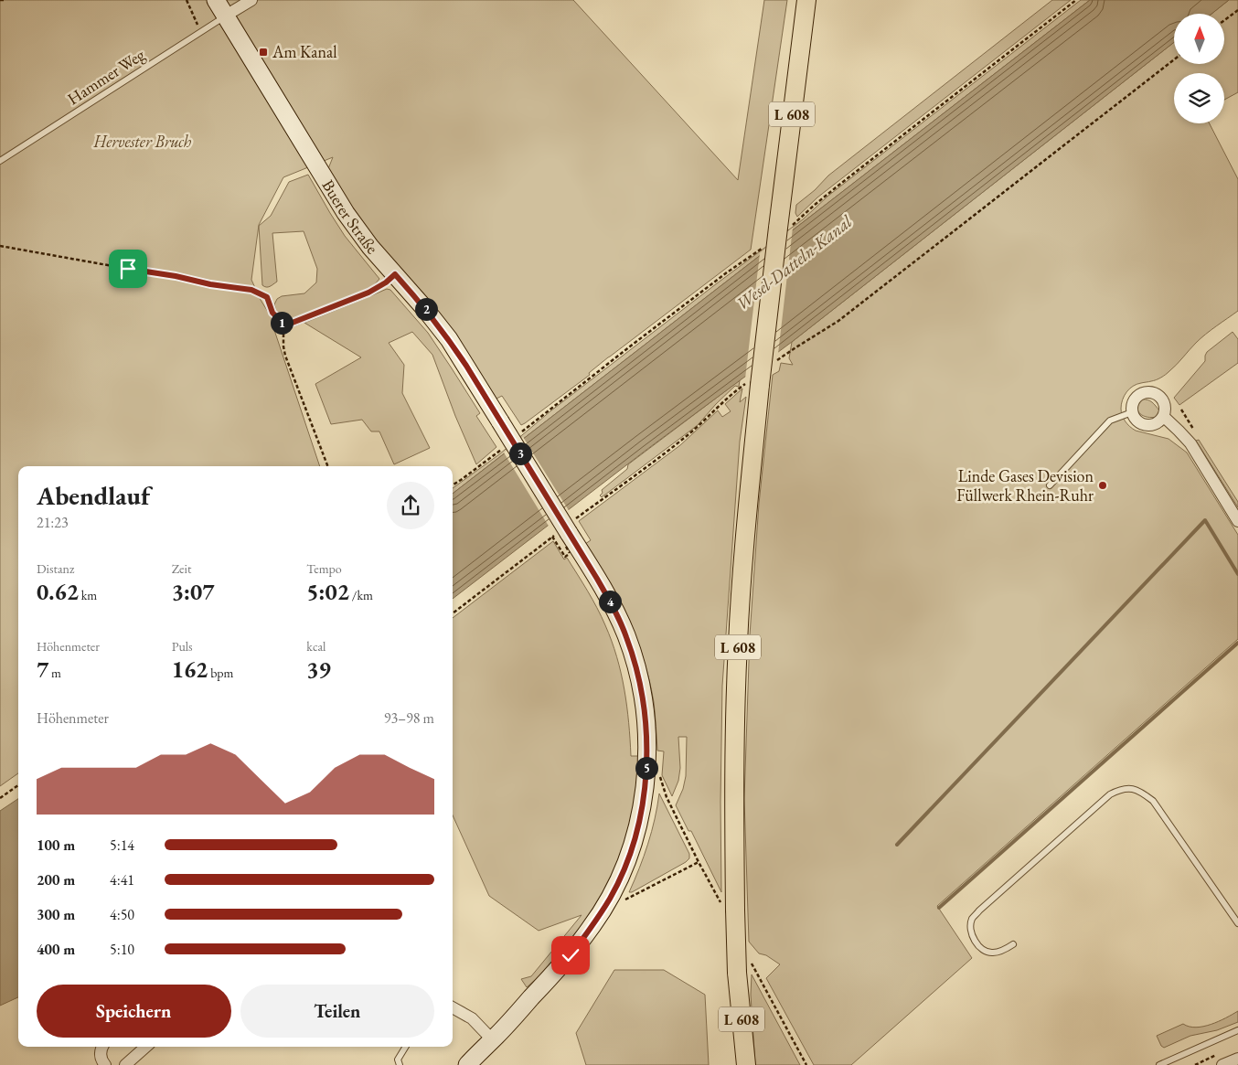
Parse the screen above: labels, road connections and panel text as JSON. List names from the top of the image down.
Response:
{
  "streets": {
    "main road": ["L 608"],
    "street": ["Buerer Straße"],
    "lane": ["Hammer Weg"]
  },
  "crossings": [
    ["Hammer Weg", "Buerer Straße"]
  ],
  "water": ["Wesel-Datteln-Kanal"],
  "parks": ["Hervester Bruch"],
  "places": {
    "transit": ["Am Kanal"],
    "other": ["Linde Gases Devision Füllwerk Rhein-Ruhr"]
  },
  "north": "top",
  "page": {
    "pins": [
      "2",
      "1",
      "3",
      "4",
      "5"
    ],
    "heading": ["Abendlauf", "21:23"],
    "stats": [
      ["Distanz", "0.62 km"],
      ["Zeit", "3:07"],
      ["Tempo", "5:02 /km"],
      ["Höhenmeter", "7 m"],
      ["Puls", "162 bpm"],
      ["kcal", "39"]
    ],
    "chart": ["Höhenmeter", "93–98 m"],
    "list": [
      {
        "name": "100 m",
        "note": "5:14"
      },
      {
        "name": "200 m",
        "note": "4:41"
      },
      {
        "name": "300 m",
        "note": "4:50"
      },
      {
        "name": "400 m",
        "note": "5:10"
      }
    ],
    "buttons": ["Speichern", "Teilen"]
  }
}
